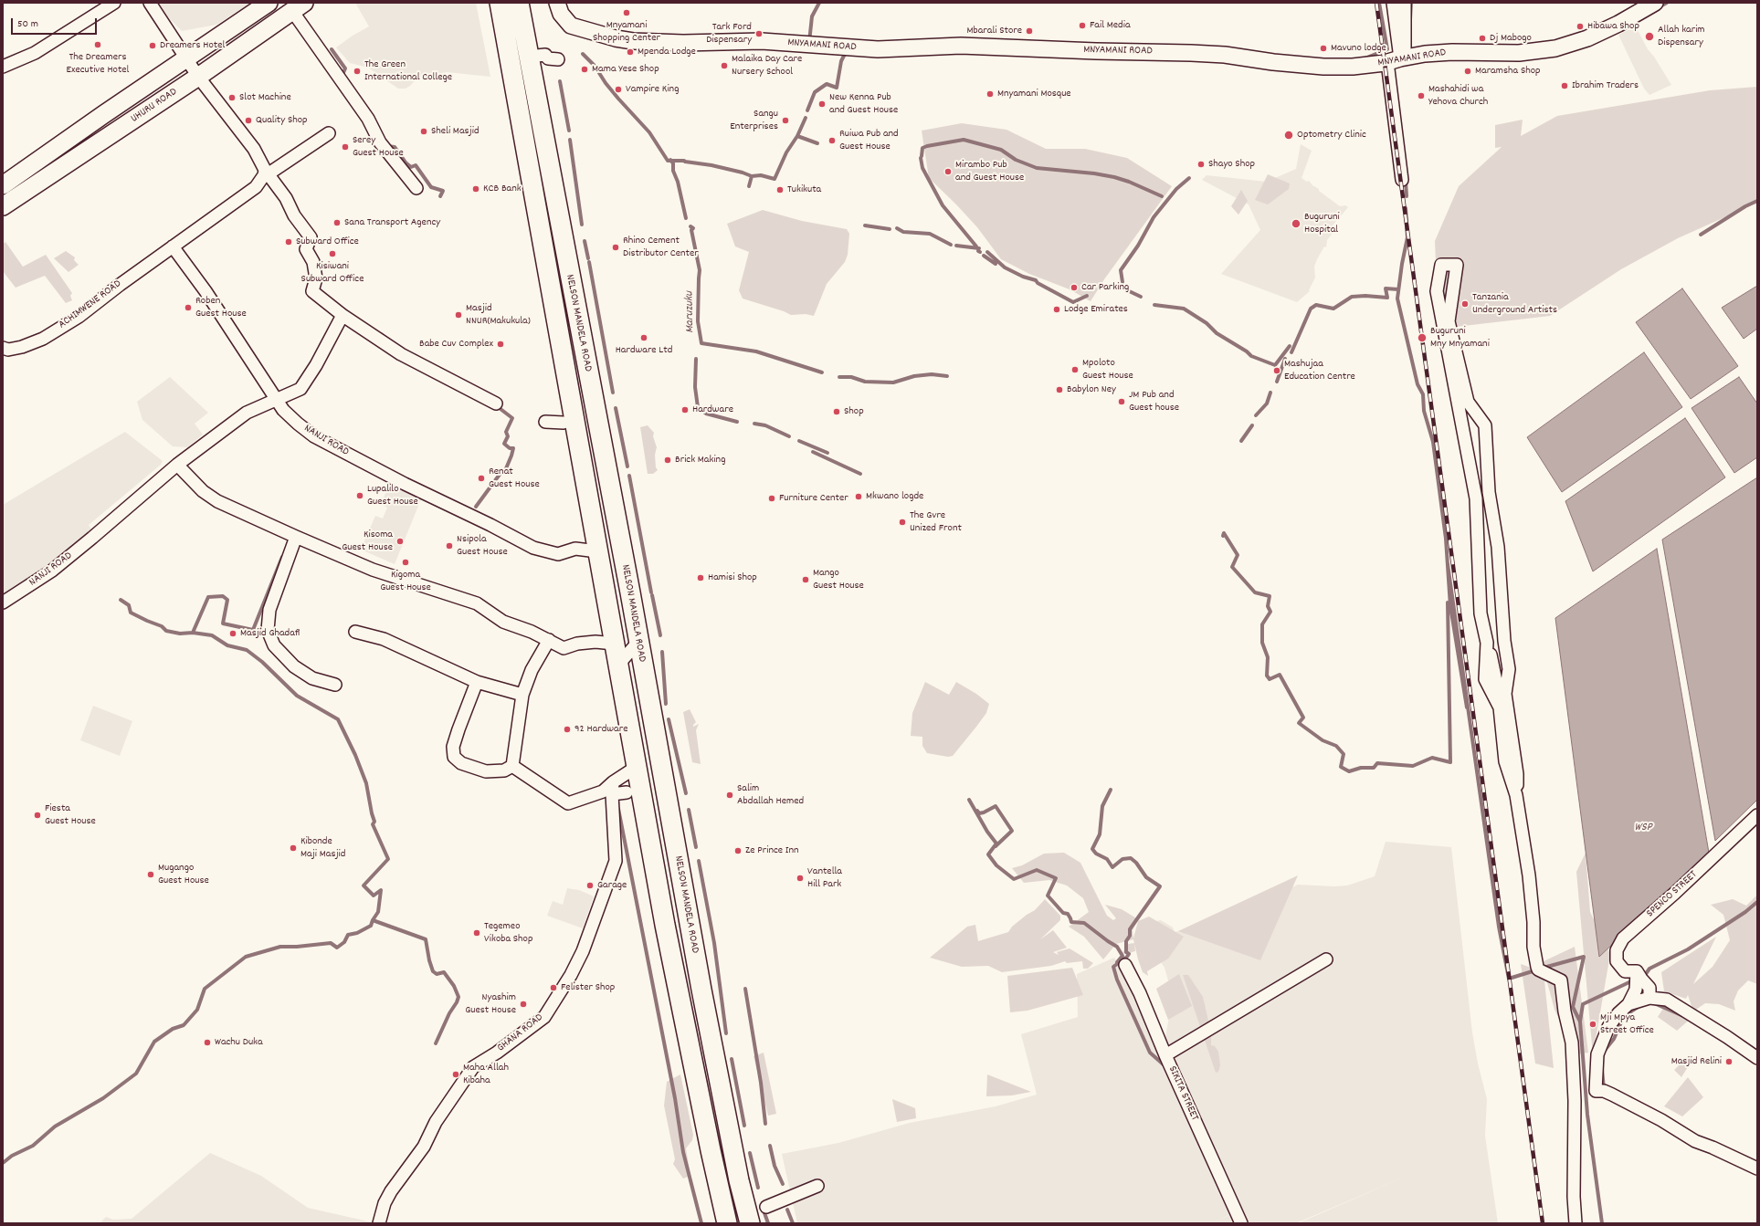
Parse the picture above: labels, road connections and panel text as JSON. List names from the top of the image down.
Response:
{
  "streets": {
    "main road": ["UHURU ROAD", "NELSON MANDELA ROAD"],
    "street": [
      "MNYAMANI ROAD",
      "ACHIMWENE ROAD",
      "NANJI ROAD",
      "SPENCO STREET",
      "GHANA ROAD",
      "SIKITA STREET"
    ]
  },
  "crossings": [
    ["NELSON MANDELA ROAD", "NANJI ROAD"]
  ],
  "water": ["Maruzuku", "WSP"],
  "places": [
    "Mnyamani Shopping Center",
    "Fail Media",
    "Hibawa Shop",
    "Mbarali Store",
    "Tark Ford Dispensary",
    "Allah karim Dispensary",
    "Dj Mabogo",
    "The Dreamers Executive Hotel",
    "Dreamers Hotel",
    "Mavuno lodge",
    "Mpenda Lodge",
    "Malaika Day Care Nursery School",
    "Mama Yese Shop",
    "The Green International College",
    "Maramsha Shop",
    "Ibrahim Traders",
    "Vampire King",
    "Mnyamani Mosque",
    "Mashahidi wa Yehova Church",
    "Slot Machine",
    "New Kenna Pub and Guest House",
    "Quality Shop",
    "Sangu Enterprises",
    "Sheli Masjid",
    "Optometry Clinic",
    "Ruiwa Pub and Guest House",
    "Serey Guest House",
    "Shayo Shop",
    "Mirambo Pub and Guest House",
    "KCB Bank",
    "Tukikuta",
    "Sana Transport Agency",
    "Buguruni Hospital",
    "Subward Office",
    "Rhino Cement Distributor Center",
    "Kisiwani Subward Office",
    "Car Parking",
    "Tanzania Underground Artists",
    "Roben Guest House",
    "Lodge Emirates",
    "Masjid NNUR(Makukula)",
    "Hardware Ltd",
    "Buguruni Mny Mnyamani",
    "Babe Cuv Complex",
    "Mpoloto Guest House",
    "Mashujaa Education Centre",
    "Babylon Ney",
    "JM Pub and Guest house",
    "Hardware",
    "Shop",
    "Brick Making",
    "Renat Guest House",
    "Lupalilo Guest House",
    "Mkwano logde",
    "Furniture Center",
    "The Gvre Unized Front",
    "Kisoma Guest House",
    "Nsipola Guest House",
    "Kigoma Guest House",
    "Hamisi Shop",
    "Mango Guest House",
    "Masjid Ghadafi",
    "92 Hardware",
    "Salim Abdallah Hemed",
    "Fiesta Guest House",
    "Kibonde Maji Masjid",
    "Ze Prince Inn",
    "Mugango Guest House",
    "Vantella Hill Park",
    "Garage",
    "Tegemeo Vikoba Shop",
    "Felister Shop",
    "Nyashim Guest House",
    "Mji Mpya Street Office",
    "Wachu Duka",
    "Masjid Relini",
    "Maha Allah Kibaha"
  ],
  "scale_bar": "50 m"
}
